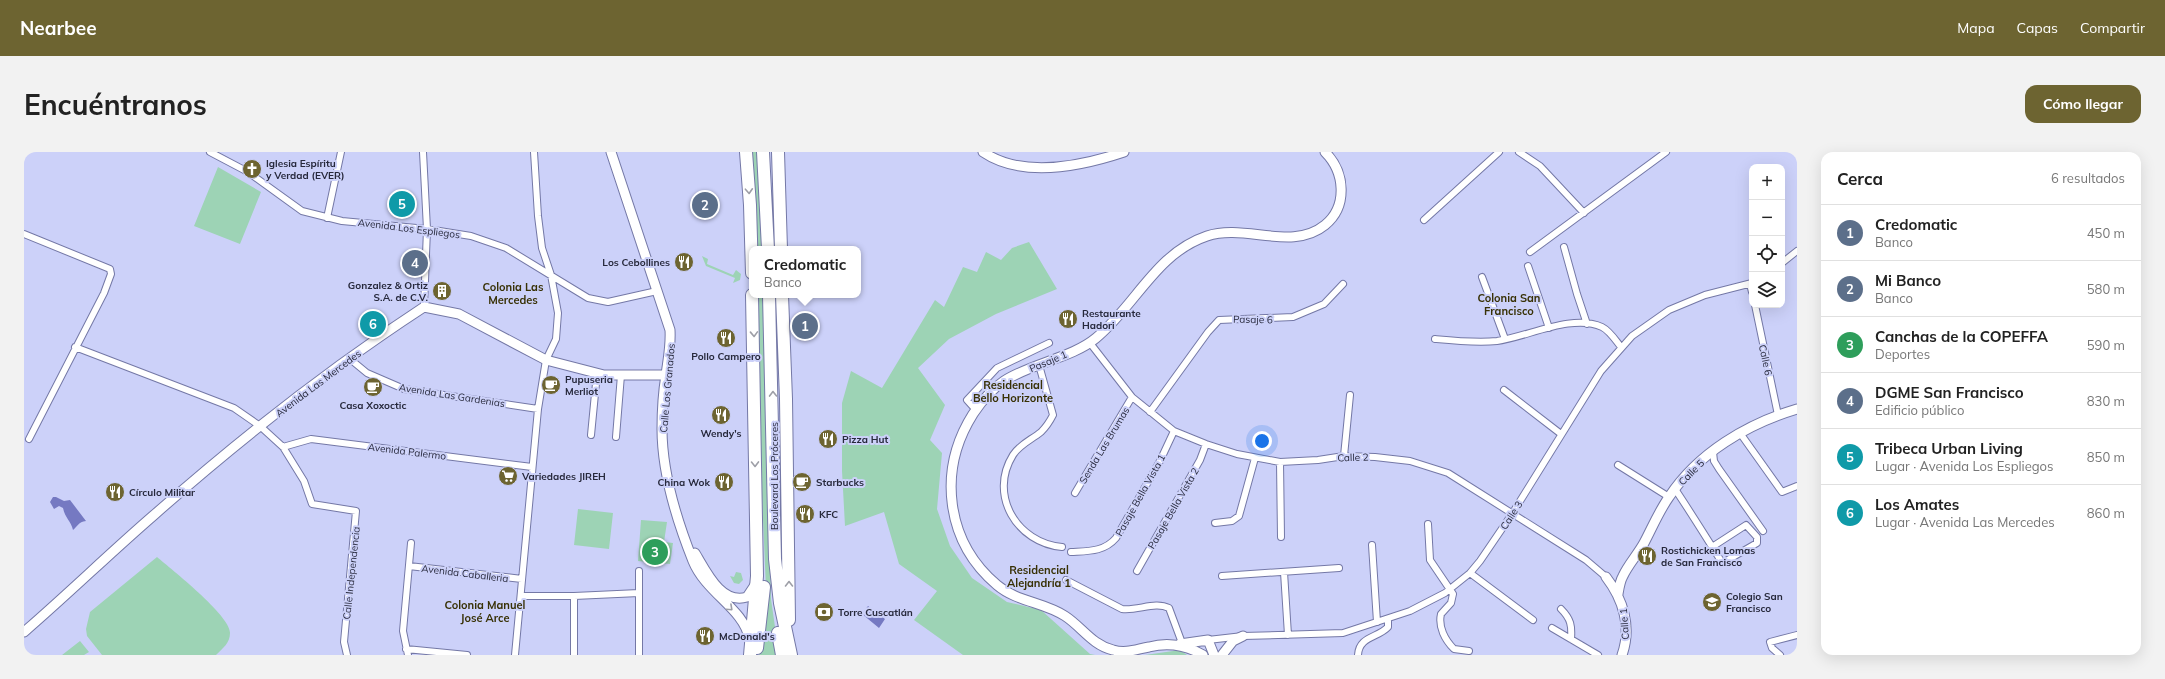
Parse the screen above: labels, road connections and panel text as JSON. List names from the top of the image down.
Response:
{
  "streets": {
    "highway": ["Boulevard Los Próceres"],
    "street": [
      "Avenida Los Espliegos",
      "Pasaje 6",
      "Calle 6",
      "Pasaje 1",
      "Avenida Las Mercedes",
      "Calle Los Granados",
      "Avenida Las Gardenias",
      "Senda Las Brumas",
      "Avenida Palermo",
      "Calle 2",
      "Calle 5",
      "Pasaje Bella Vista 1",
      "Pasaje Bella Vista 2",
      "Calle 3",
      "Calle Independencia",
      "Avenida Caballeria",
      "Calle 1"
    ]
  },
  "crossings": [
    ["Avenida Los Espliegos", "Calle Los Granados"],
    ["Pasaje 6", "Calle 2"],
    ["Calle 6", "Calle 5"],
    ["Pasaje 1", "Calle 2"],
    ["Avenida Las Mercedes", "Avenida Las Gardenias"],
    ["Calle Los Granados", "Boulevard Los Próceres"],
    ["Senda Las Brumas", "Calle 2"],
    ["Avenida Palermo", "Calle Independencia"],
    ["Calle 2", "Calle 5"],
    ["Calle 2", "Pasaje Bella Vista 1"],
    ["Calle 2", "Pasaje Bella Vista 2"],
    ["Calle 2", "Calle 3"],
    ["Calle 2", "Calle 1"],
    ["Calle 5", "Calle 1"]
  ],
  "districts": [
    "Colonia Las Mercedes",
    "Colonia San Francisco",
    "Residencial Bello Horizonte",
    "Residencial Alejandría 1",
    "Colonia Manuel José Arce"
  ],
  "places": {
    "church": ["Iglesia Espíritu y Verdad (EVER)"],
    "restaurant": [
      "Los Cebollines",
      "Restaurante Hadori",
      "Pollo Campero",
      "Wendy's",
      "Pizza Hut",
      "China Wok",
      "Círculo Militar",
      "KFC",
      "Rostichicken Lomas de San Francisco",
      "McDonald's"
    ],
    "building": ["Gonzalez & Ortiz S.A. de C.V."],
    "cafe": ["Pupuseria Merliot", "Casa Xoxoctic", "Starbucks"],
    "supermarket": ["Variedades JIREH"],
    "school or university": ["Colegio San Francisco"],
    "bank": ["Torre Cuscatlán"]
  },
  "page": {
    "header": "Nearbee",
    "nav": ["Mapa", "Capas", "Compartir"],
    "buttons": "Cómo llegar",
    "title": "Encuéntranos",
    "heading": ["Cerca", "6 resultados"],
    "map_buttons": ["+", "−"],
    "pins": [
      "5",
      "2",
      "4",
      "6",
      "1",
      "3"
    ],
    "list": [
      {
        "mark": "1",
        "name": "Credomatic",
        "note": "Banco",
        "value": "450 m"
      },
      {
        "mark": "2",
        "name": "Mi Banco",
        "note": "Banco",
        "value": "580 m"
      },
      {
        "mark": "3",
        "name": "Canchas de la COPEFFA",
        "note": "Deportes",
        "value": "590 m"
      },
      {
        "mark": "4",
        "name": "DGME San Francisco",
        "note": "Edificio público",
        "value": "830 m"
      },
      {
        "mark": "5",
        "name": "Tribeca Urban Living",
        "note": "Lugar · Avenida Los Espliegos",
        "value": "850 m"
      },
      {
        "mark": "6",
        "name": "Los Amates",
        "note": "Lugar · Avenida Las Mercedes",
        "value": "860 m"
      }
    ],
    "popup": ["Credomatic", "Banco"]
  }
}
